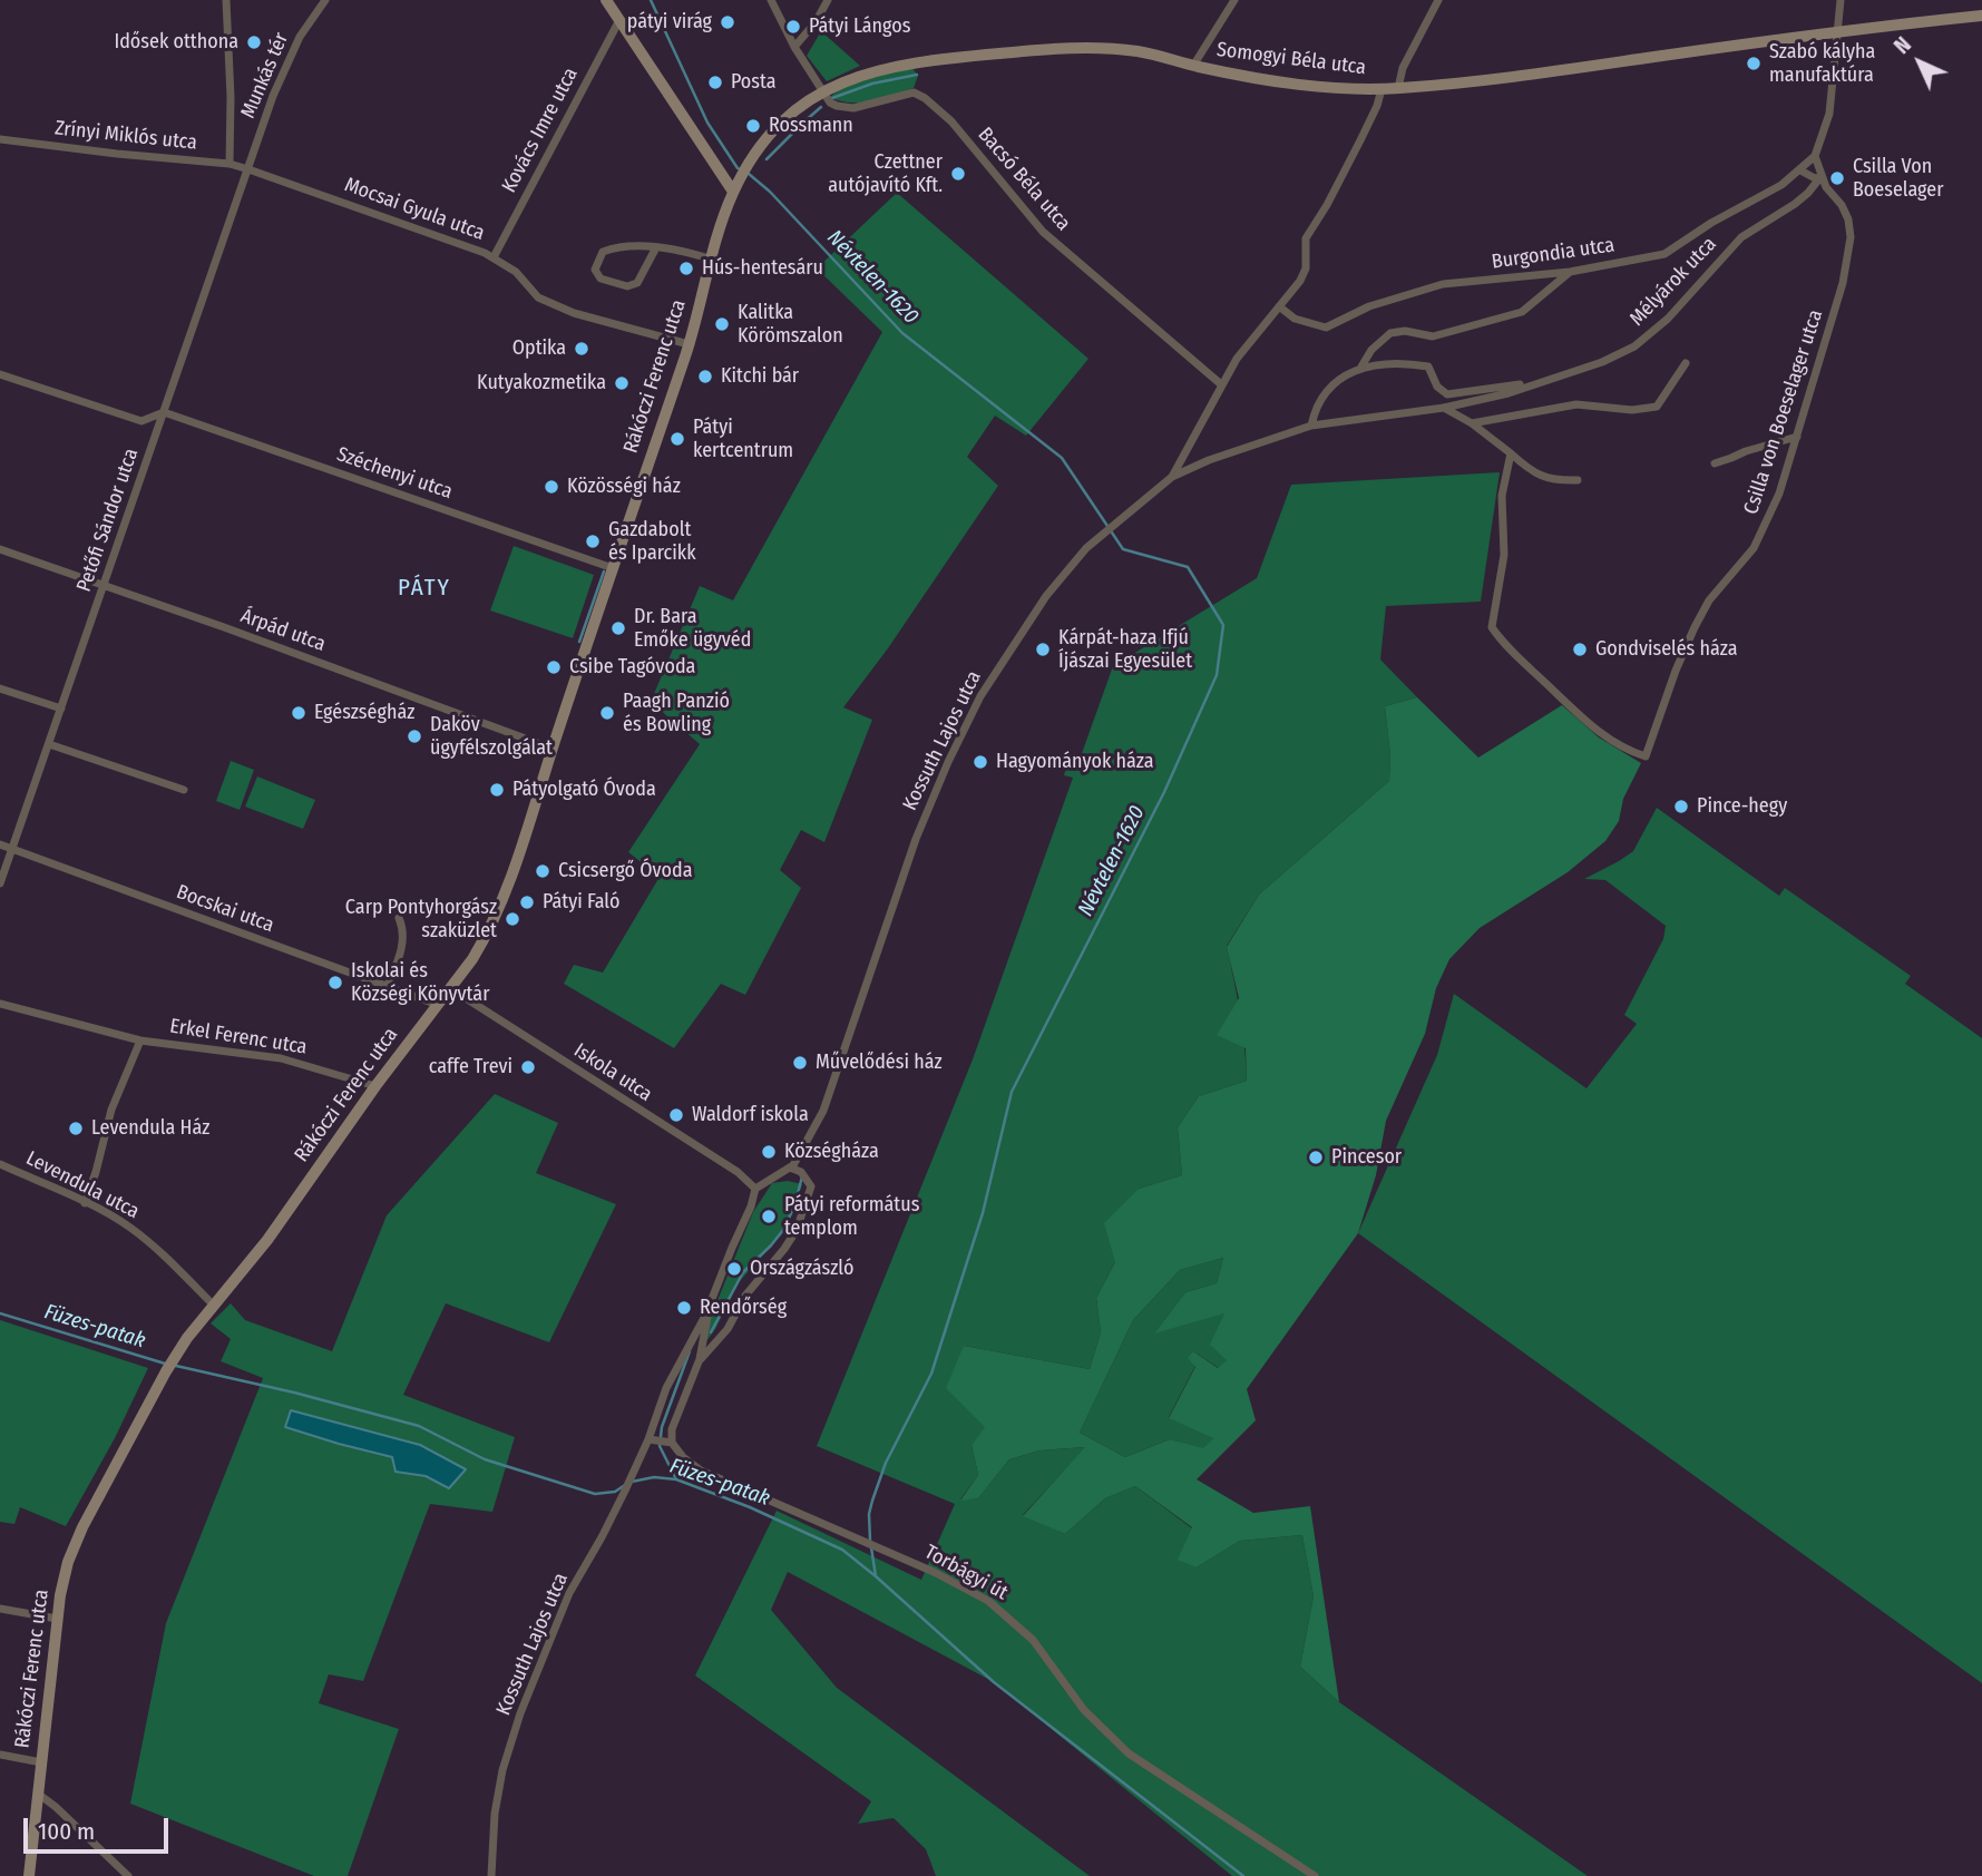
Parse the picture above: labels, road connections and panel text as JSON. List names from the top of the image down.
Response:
{
  "streets": {
    "main road": ["Somogyi Béla utca", "Rákóczi Ferenc utca"],
    "street": [
      "Munkás tér",
      "Kovács Imre utca",
      "Zrínyi Miklós utca",
      "Bacsó Béla utca",
      "Mocsai Gyula utca",
      "Burgondia utca",
      "Mélyárok utca",
      "Csilla von Boeselager utca",
      "Széchenyi utca",
      "Petőfi Sándor utca",
      "Árpád utca",
      "Kossuth Lajos utca",
      "Bocskai utca",
      "Erkel Ferenc utca",
      "Iskola utca",
      "Levendula utca",
      "Torbágyi út"
    ]
  },
  "crossings": [
    ["Somogyi Béla utca", "Bacsó Béla utca"],
    ["Somogyi Béla utca", "Rákóczi Ferenc utca"],
    ["Munkás tér", "Zrínyi Miklós utca"],
    ["Munkás tér", "Mocsai Gyula utca"],
    ["Munkás tér", "Petőfi Sándor utca"],
    ["Kovács Imre utca", "Mocsai Gyula utca"],
    ["Zrínyi Miklós utca", "Mocsai Gyula utca"],
    ["Zrínyi Miklós utca", "Petőfi Sándor utca"],
    ["Bacsó Béla utca", "Kossuth Lajos utca"],
    ["Mocsai Gyula utca", "Rákóczi Ferenc utca"],
    ["Mocsai Gyula utca", "Petőfi Sándor utca"],
    ["Mélyárok utca", "Csilla von Boeselager utca"],
    ["Mélyárok utca", "Kossuth Lajos utca"],
    ["Rákóczi Ferenc utca", "Széchenyi utca"],
    ["Rákóczi Ferenc utca", "Árpád utca"],
    ["Rákóczi Ferenc utca", "Bocskai utca"],
    ["Rákóczi Ferenc utca", "Erkel Ferenc utca"],
    ["Rákóczi Ferenc utca", "Iskola utca"],
    ["Rákóczi Ferenc utca", "Levendula utca"],
    ["Széchenyi utca", "Petőfi Sándor utca"],
    ["Petőfi Sándor utca", "Árpád utca"],
    ["Petőfi Sándor utca", "Bocskai utca"],
    ["Kossuth Lajos utca", "Iskola utca"],
    ["Kossuth Lajos utca", "Torbágyi út"],
    ["Erkel Ferenc utca", "Levendula utca"]
  ],
  "districts": ["PÁTY"],
  "water": ["Névtelen-1620", "Füzes-patak"],
  "places": [
    "pátyi virág",
    "Pátyi Lángos",
    "Idősek otthona",
    "Szabó kályha manufaktúra",
    "Posta",
    "Rossmann",
    "Czettner autójavító Kft.",
    "Csilla Von Boeselager",
    "Hús-hentesáru",
    "Kalitka Körömszalon",
    "Optika",
    "Kitchi bár",
    "Kutyakozmetika",
    "Pátyi kertcentrum",
    "Közösségi ház",
    "Gazdabolt és Iparcikk",
    "Dr. Bara Emőke ügyvéd",
    "Kárpát-haza Ifjú Íjászai Egyesület",
    "Gondviselés háza",
    "Csibe Tagóvoda",
    "Egészségház",
    "Paagh Panzió és Bowling",
    "Daköv ügyfélszolgálat",
    "Hagyományok háza",
    "Pátyolgató Óvoda",
    "Pince-hegy",
    "Csicsergő Óvoda",
    "Pátyi Faló",
    "Carp Pontyhorgász szaküzlet",
    "Iskolai és Községi Könyvtár",
    "Művelődési ház",
    "caffe Trevi",
    "Waldorf iskola",
    "Levendula Ház",
    "Községháza",
    "Pincesor",
    "Pátyi református templom",
    "Országzászló",
    "Rendőrség"
  ],
  "scale_bar": "100 m",
  "north": "top left"
}
